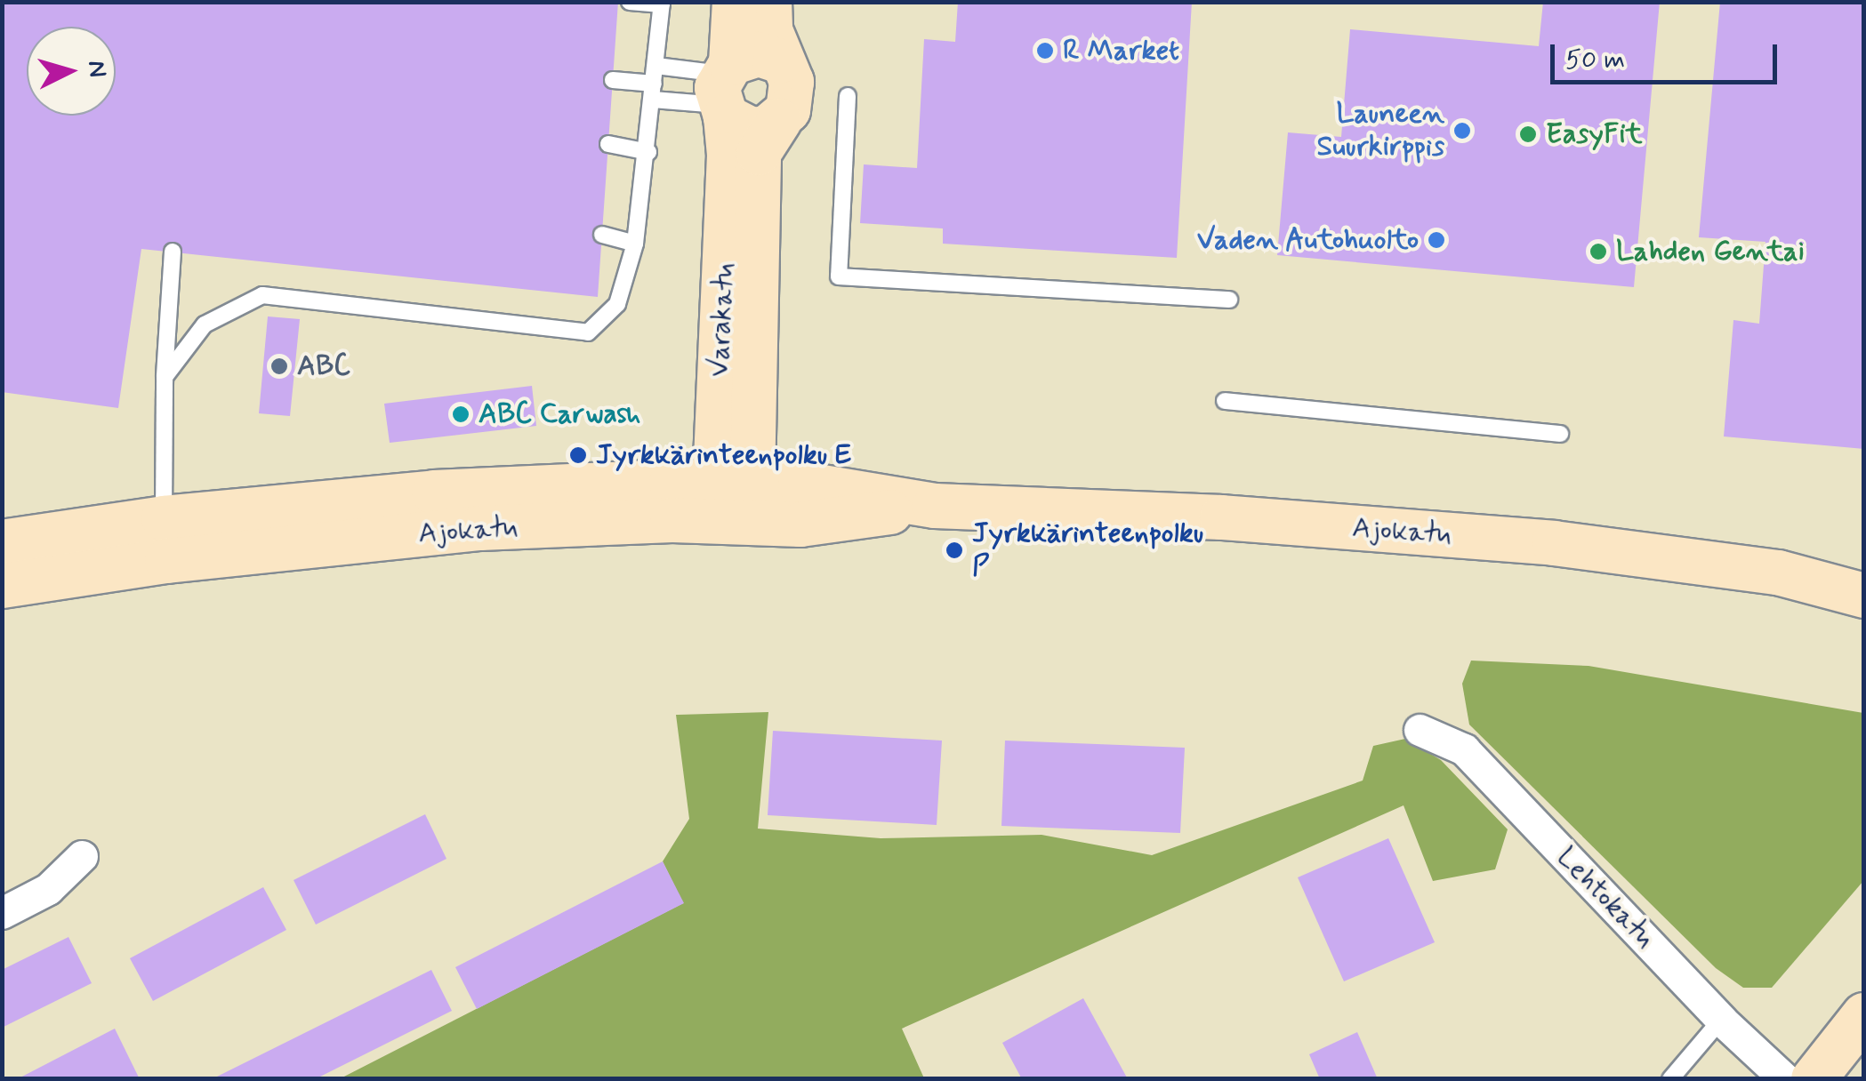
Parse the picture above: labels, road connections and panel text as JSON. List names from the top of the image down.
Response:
{
  "streets": {
    "street": ["Varakatu", "Ajokatu", "Lehtokatu"]
  },
  "crossings": [
    ["Varakatu", "Ajokatu"]
  ],
  "places": [
    "R Market",
    "Launeen Suurkirppis",
    "EasyFit",
    "Vaden Autohuolto",
    "Lahden Gentai",
    "ABC",
    "ABC Carwash",
    "Jyrkkärinteenpolku E",
    "Jyrkkärinteenpolku P"
  ],
  "scale_bar": "50 m",
  "north": "right"
}
